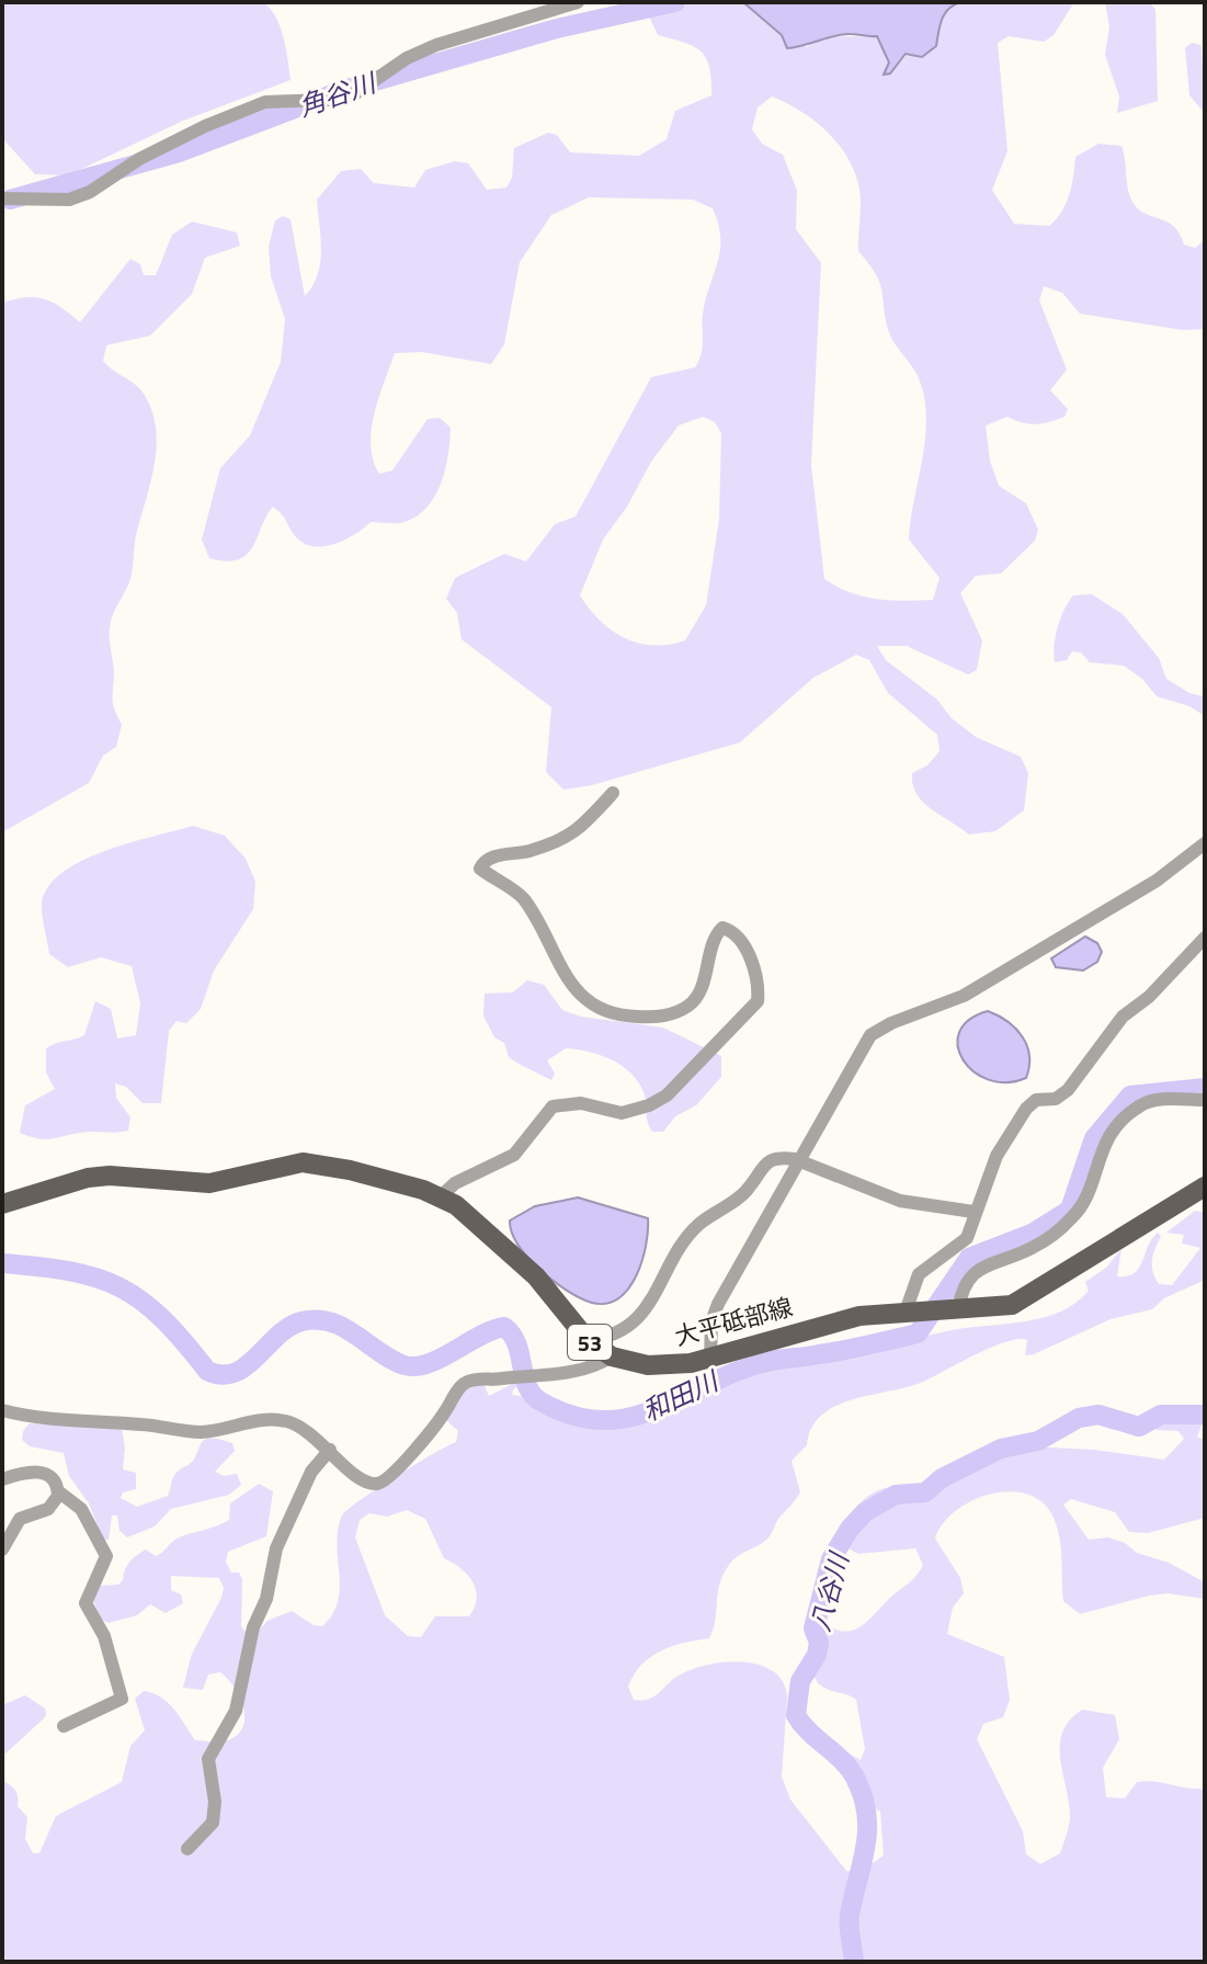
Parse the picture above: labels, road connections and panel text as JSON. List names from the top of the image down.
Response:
{
  "streets": {
    "main road": ["大平砥部線", "53"]
  },
  "water": ["角谷川", "和田川", "八谷川"]
}
